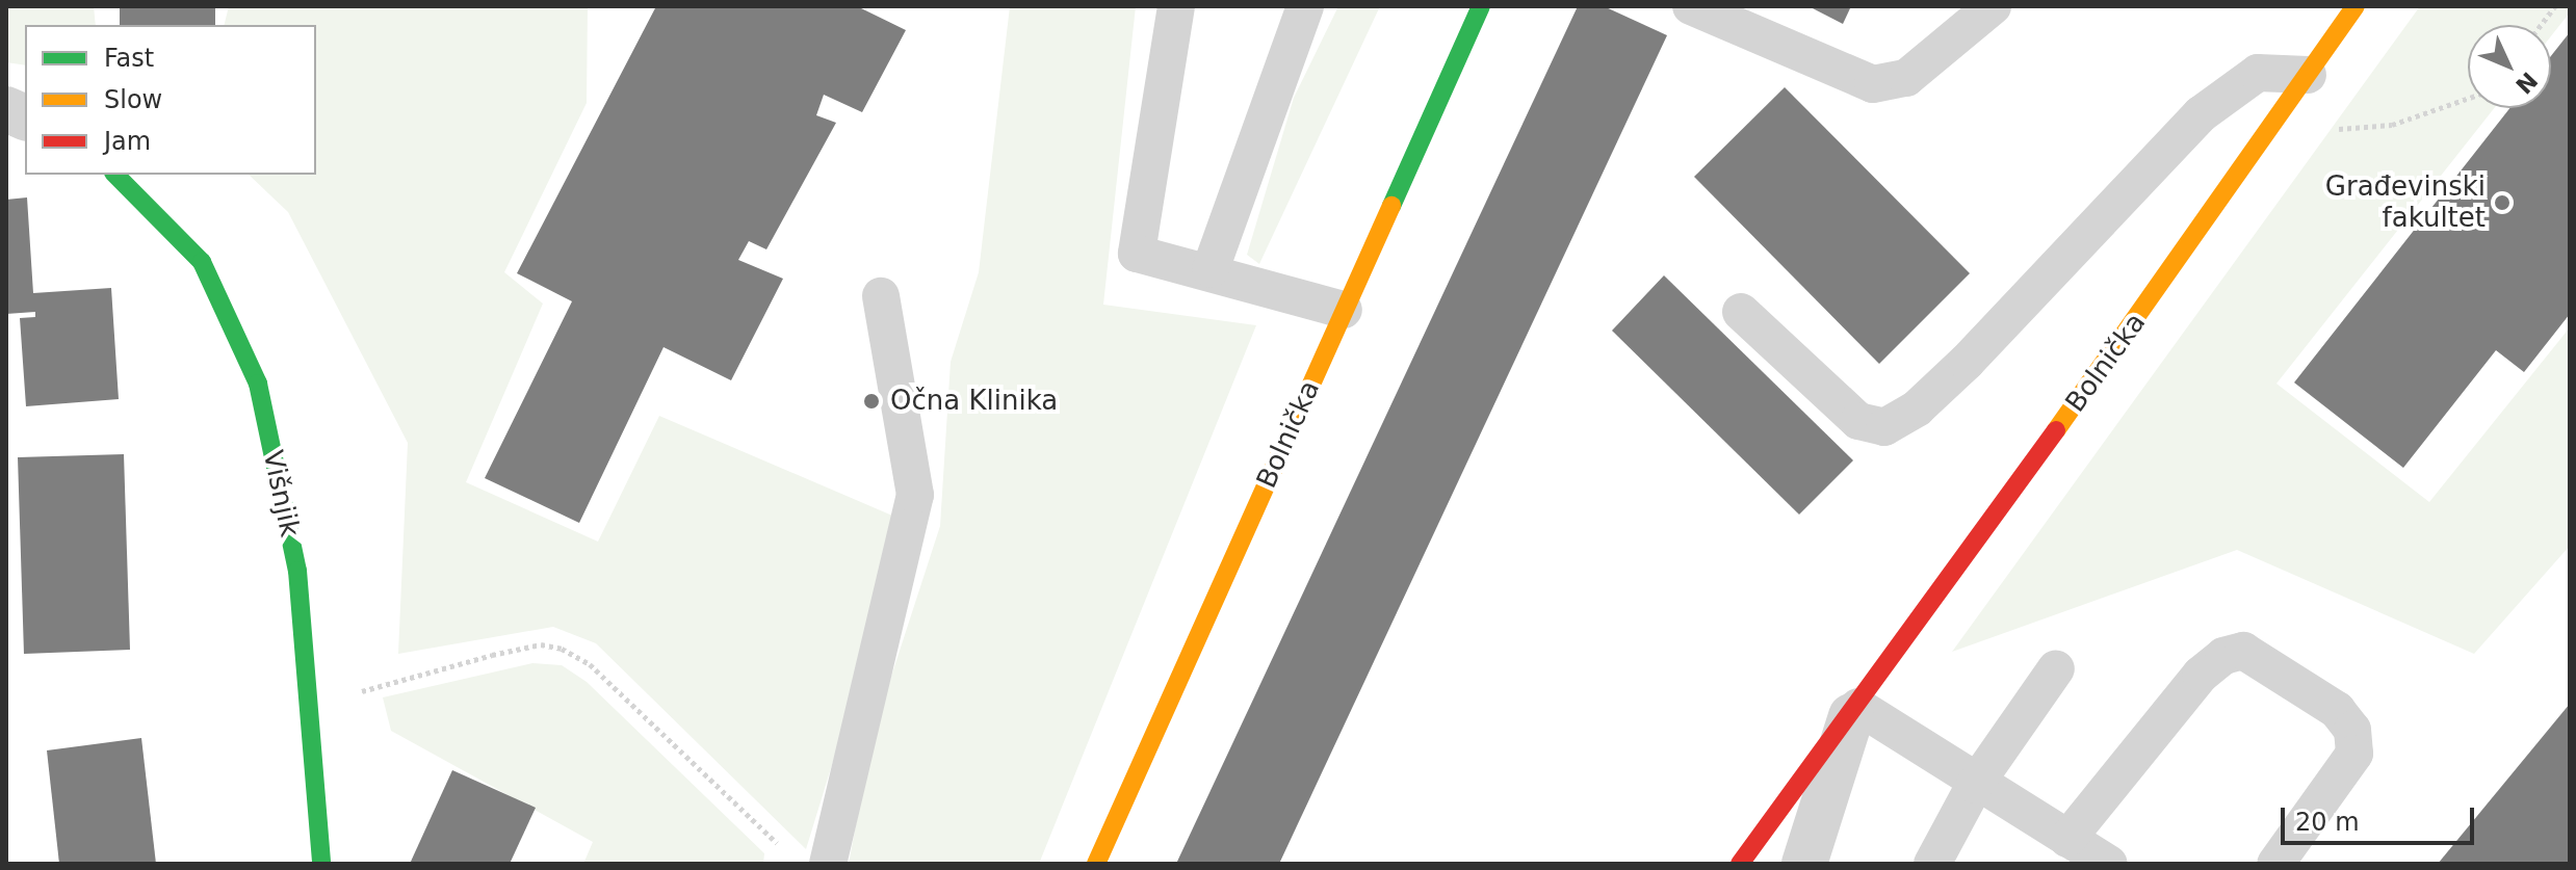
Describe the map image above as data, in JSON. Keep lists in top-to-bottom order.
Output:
{
  "streets": {
    "street": ["Bolnička", "Višnjik"]
  },
  "places": ["Građevinski fakultet", "Očna Klinika"],
  "legend": ["Fast", "Slow", "Jam"],
  "scale_bar": "20 m",
  "north": "bottom right"
}
